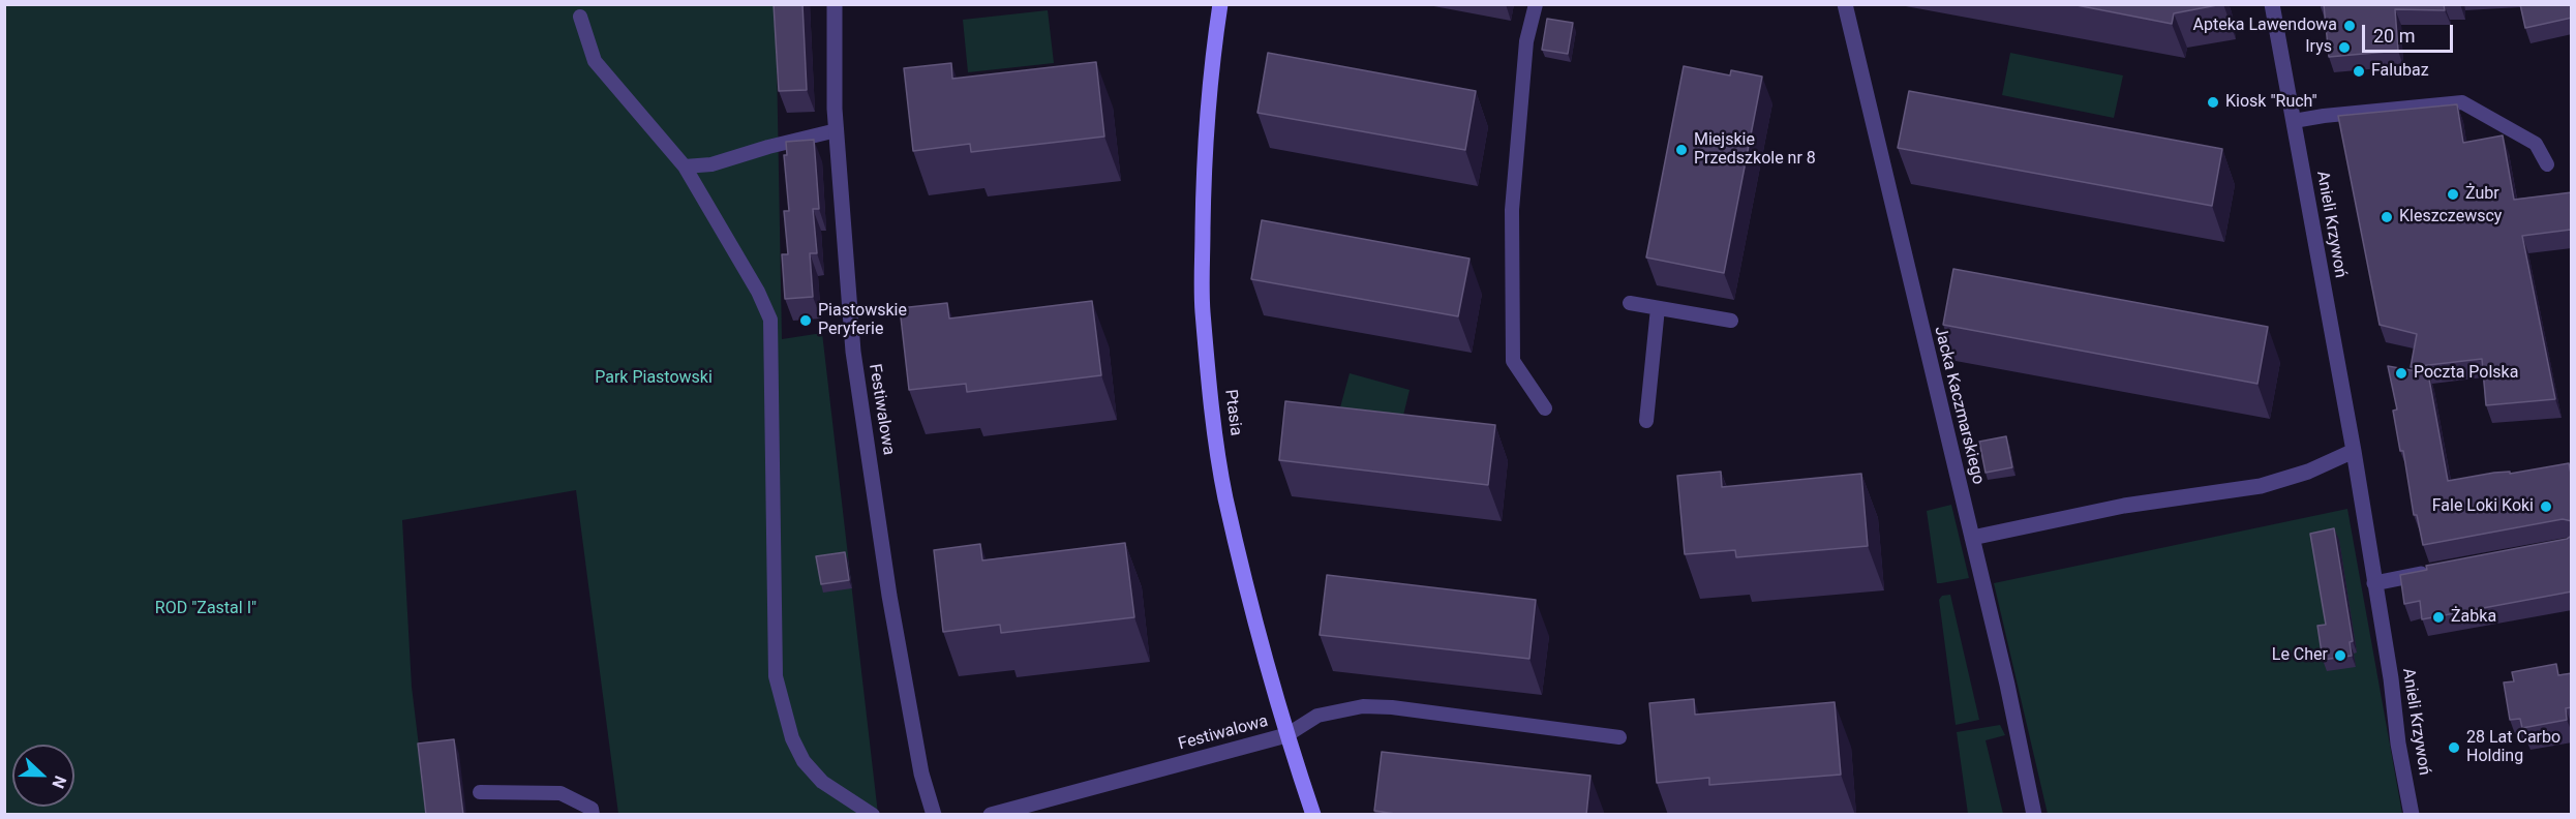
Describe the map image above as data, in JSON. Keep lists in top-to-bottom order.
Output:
{
  "streets": {
    "street": [
      "Anieli Krzywoń",
      "Jacka Kaczmarskiego",
      "Festiwalowa",
      "Ptasia"
    ]
  },
  "crossings": [
    ["Festiwalowa", "Ptasia"]
  ],
  "parks": ["Park Piastowski", "ROD \"Zastal I\""],
  "places": [
    "Apteka Lawendowa",
    "Irys",
    "Falubaz",
    "Kiosk \"Ruch\"",
    "Miejskie Przedszkole nr 8",
    "Żubr",
    "Kleszczewscy",
    "Piastowskie Peryferie",
    "Poczta Polska",
    "Fale Loki Koki",
    "Żabka",
    "Le Cher",
    "28 Lat Carbo Holding"
  ],
  "scale_bar": "20 m",
  "north": "right"
}
